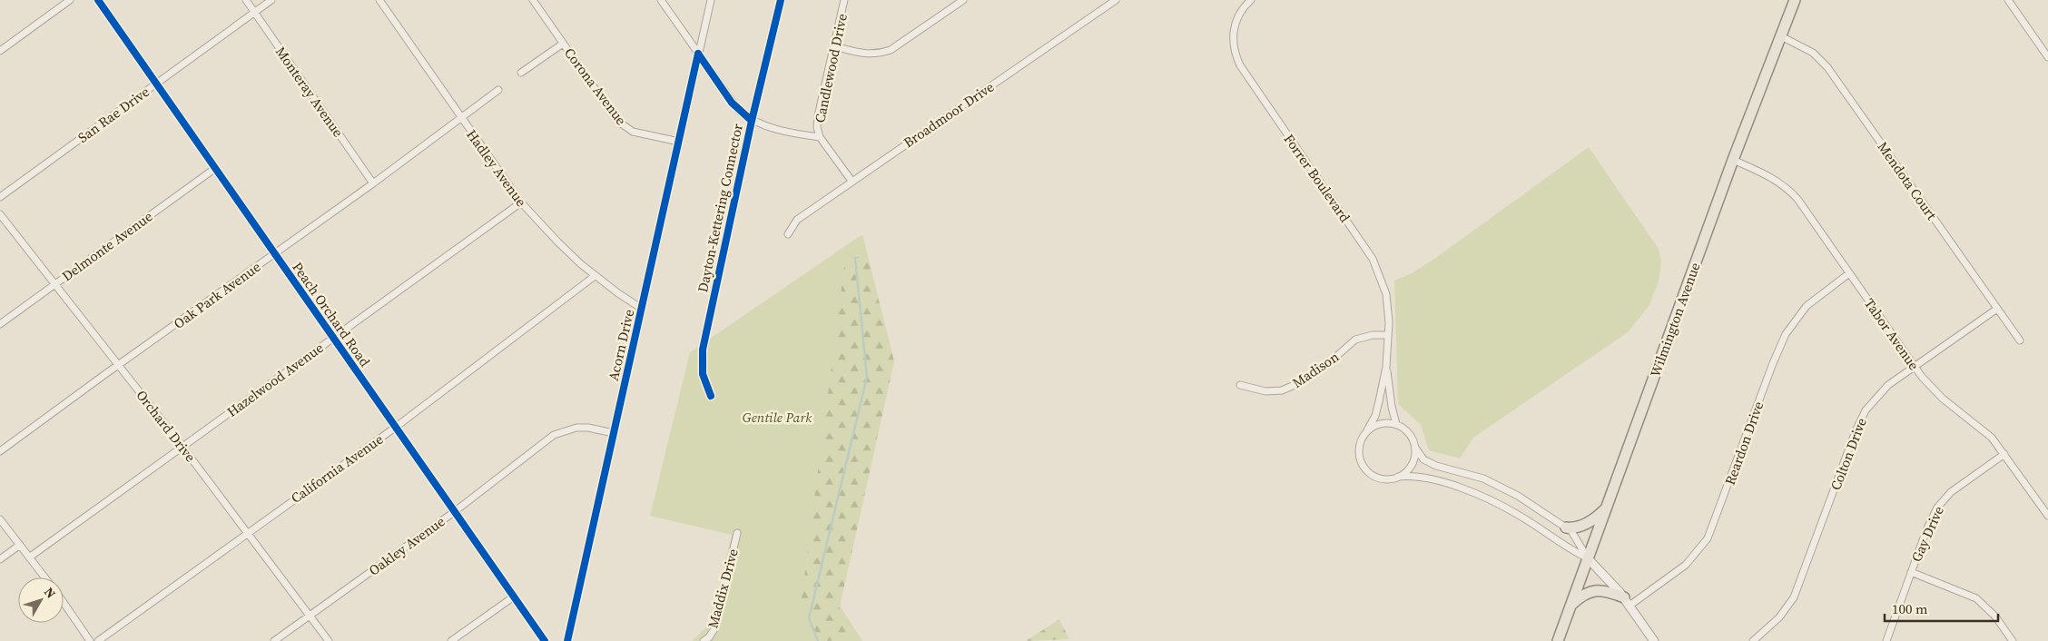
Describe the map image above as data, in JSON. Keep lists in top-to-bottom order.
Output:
{
  "streets": {
    "main road": ["Wilmington Avenue"],
    "street": [
      "Candlewood Drive",
      "Corona Avenue",
      "Monteray Avenue",
      "San Rae Drive",
      "Broadmoor Drive",
      "Hadley Avenue",
      "Forrer Boulevard",
      "Mendota Court",
      "Delmonte Avenue",
      "Oak Park Avenue",
      "Peach Orchard Road",
      "Tabor Avenue",
      "Acorn Drive",
      "Madison",
      "Hazelwood Avenue",
      "Orchard Drive",
      "Reardon Drive",
      "Colton Drive",
      "California Avenue",
      "Gay Drive",
      "Oakley Avenue",
      "Maddix Drive"
    ],
    "cycle path": ["Dayton-Kettering Connector"]
  },
  "crossings": [
    ["Corona Avenue", "Acorn Drive"],
    ["Monteray Avenue", "San Rae Drive"],
    ["Monteray Avenue", "Oak Park Avenue"],
    ["San Rae Drive", "Peach Orchard Road"],
    ["Hadley Avenue", "Oak Park Avenue"],
    ["Hadley Avenue", "Acorn Drive"],
    ["Hadley Avenue", "Hazelwood Avenue"],
    ["Hadley Avenue", "California Avenue"],
    ["Forrer Boulevard", "Wilmington Avenue"],
    ["Forrer Boulevard", "Madison"],
    ["Forrer Boulevard", "Reardon Drive"],
    ["Mendota Court", "Wilmington Avenue"],
    ["Mendota Court", "Colton Drive"],
    ["Delmonte Avenue", "Peach Orchard Road"],
    ["Delmonte Avenue", "Orchard Drive"],
    ["Oak Park Avenue", "Peach Orchard Road"],
    ["Oak Park Avenue", "Orchard Drive"],
    ["Peach Orchard Road", "Hazelwood Avenue"],
    ["Peach Orchard Road", "California Avenue"],
    ["Peach Orchard Road", "Oakley Avenue"],
    ["Wilmington Avenue", "Tabor Avenue"],
    ["Tabor Avenue", "Reardon Drive"],
    ["Tabor Avenue", "Colton Drive"],
    ["Tabor Avenue", "Gay Drive"],
    ["Acorn Drive", "Oakley Avenue"],
    ["Hazelwood Avenue", "Orchard Drive"],
    ["Orchard Drive", "California Avenue"],
    ["Orchard Drive", "Oakley Avenue"]
  ],
  "parks": ["Gentile Park"],
  "scale_bar": "100 m",
  "north": "top right"
}
